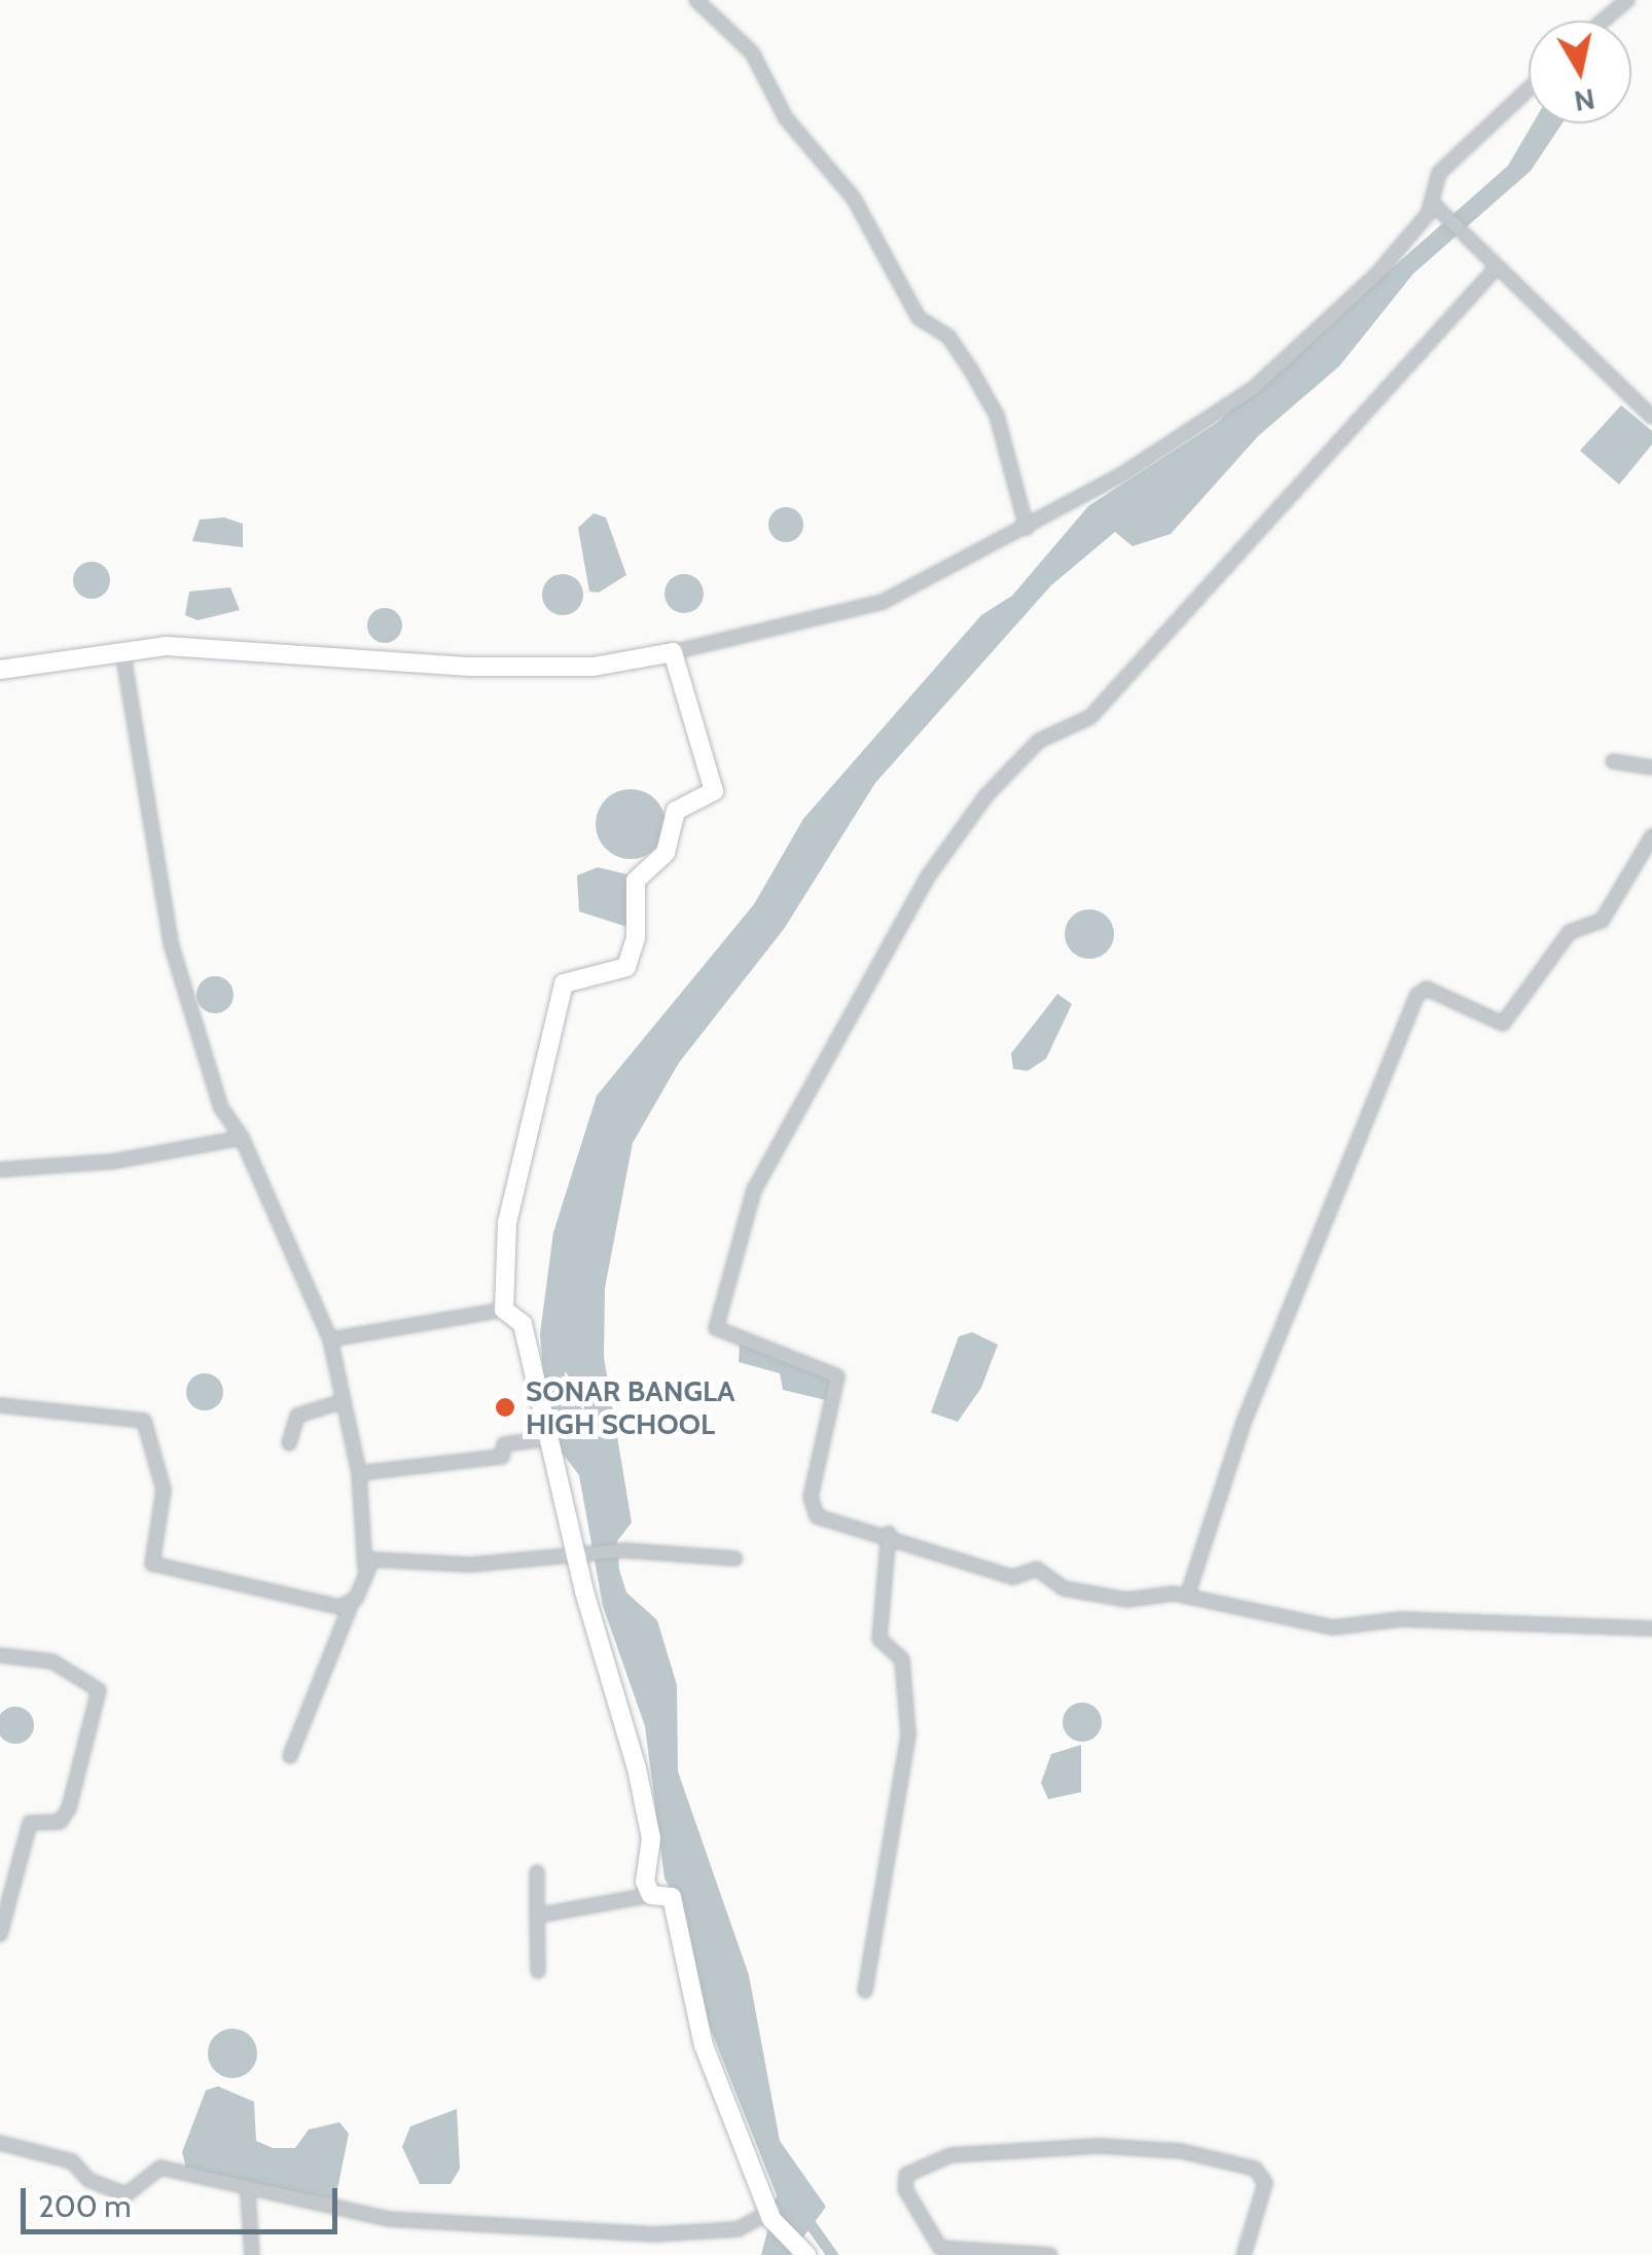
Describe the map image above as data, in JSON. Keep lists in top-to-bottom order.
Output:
{
  "places": ["SONAR BANGLA HIGH SCHOOL"],
  "scale_bar": "200 m",
  "north": "bottom"
}
